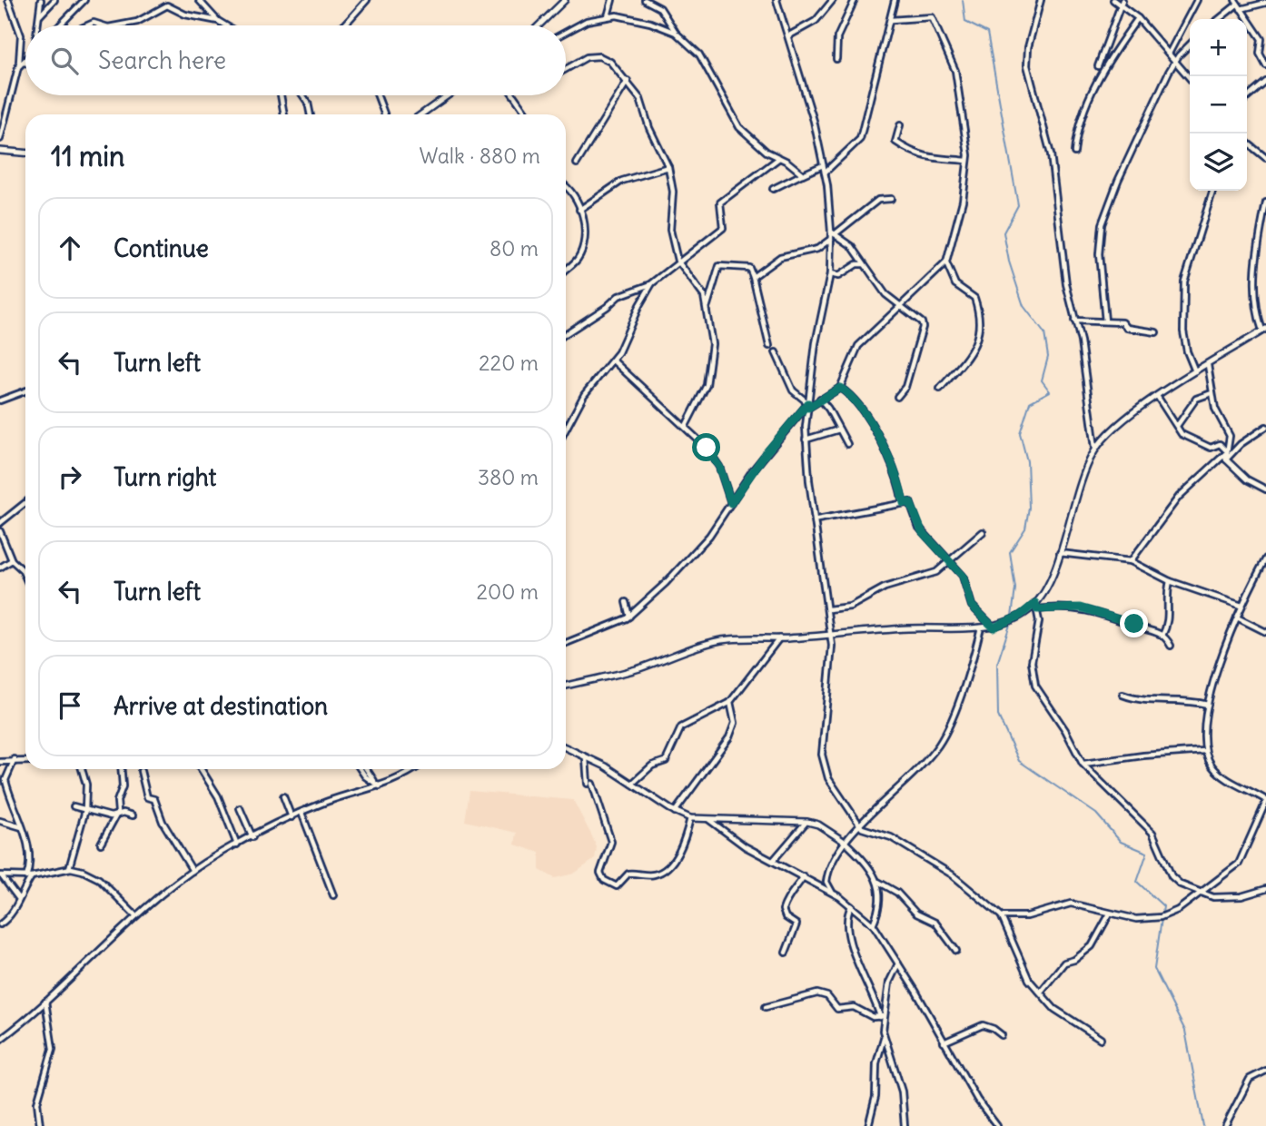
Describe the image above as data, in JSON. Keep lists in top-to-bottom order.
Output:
{
  "page": {
    "map_buttons": ["+", "−"],
    "search": "Search here",
    "heading": ["11 min", "Walk · 880 m"],
    "list": [
      ["Continue", "80 m"],
      ["Turn left", "220 m"],
      ["Turn right", "380 m"],
      ["Turn left", "200 m"],
      "Arrive at destination"
    ]
  }
}
